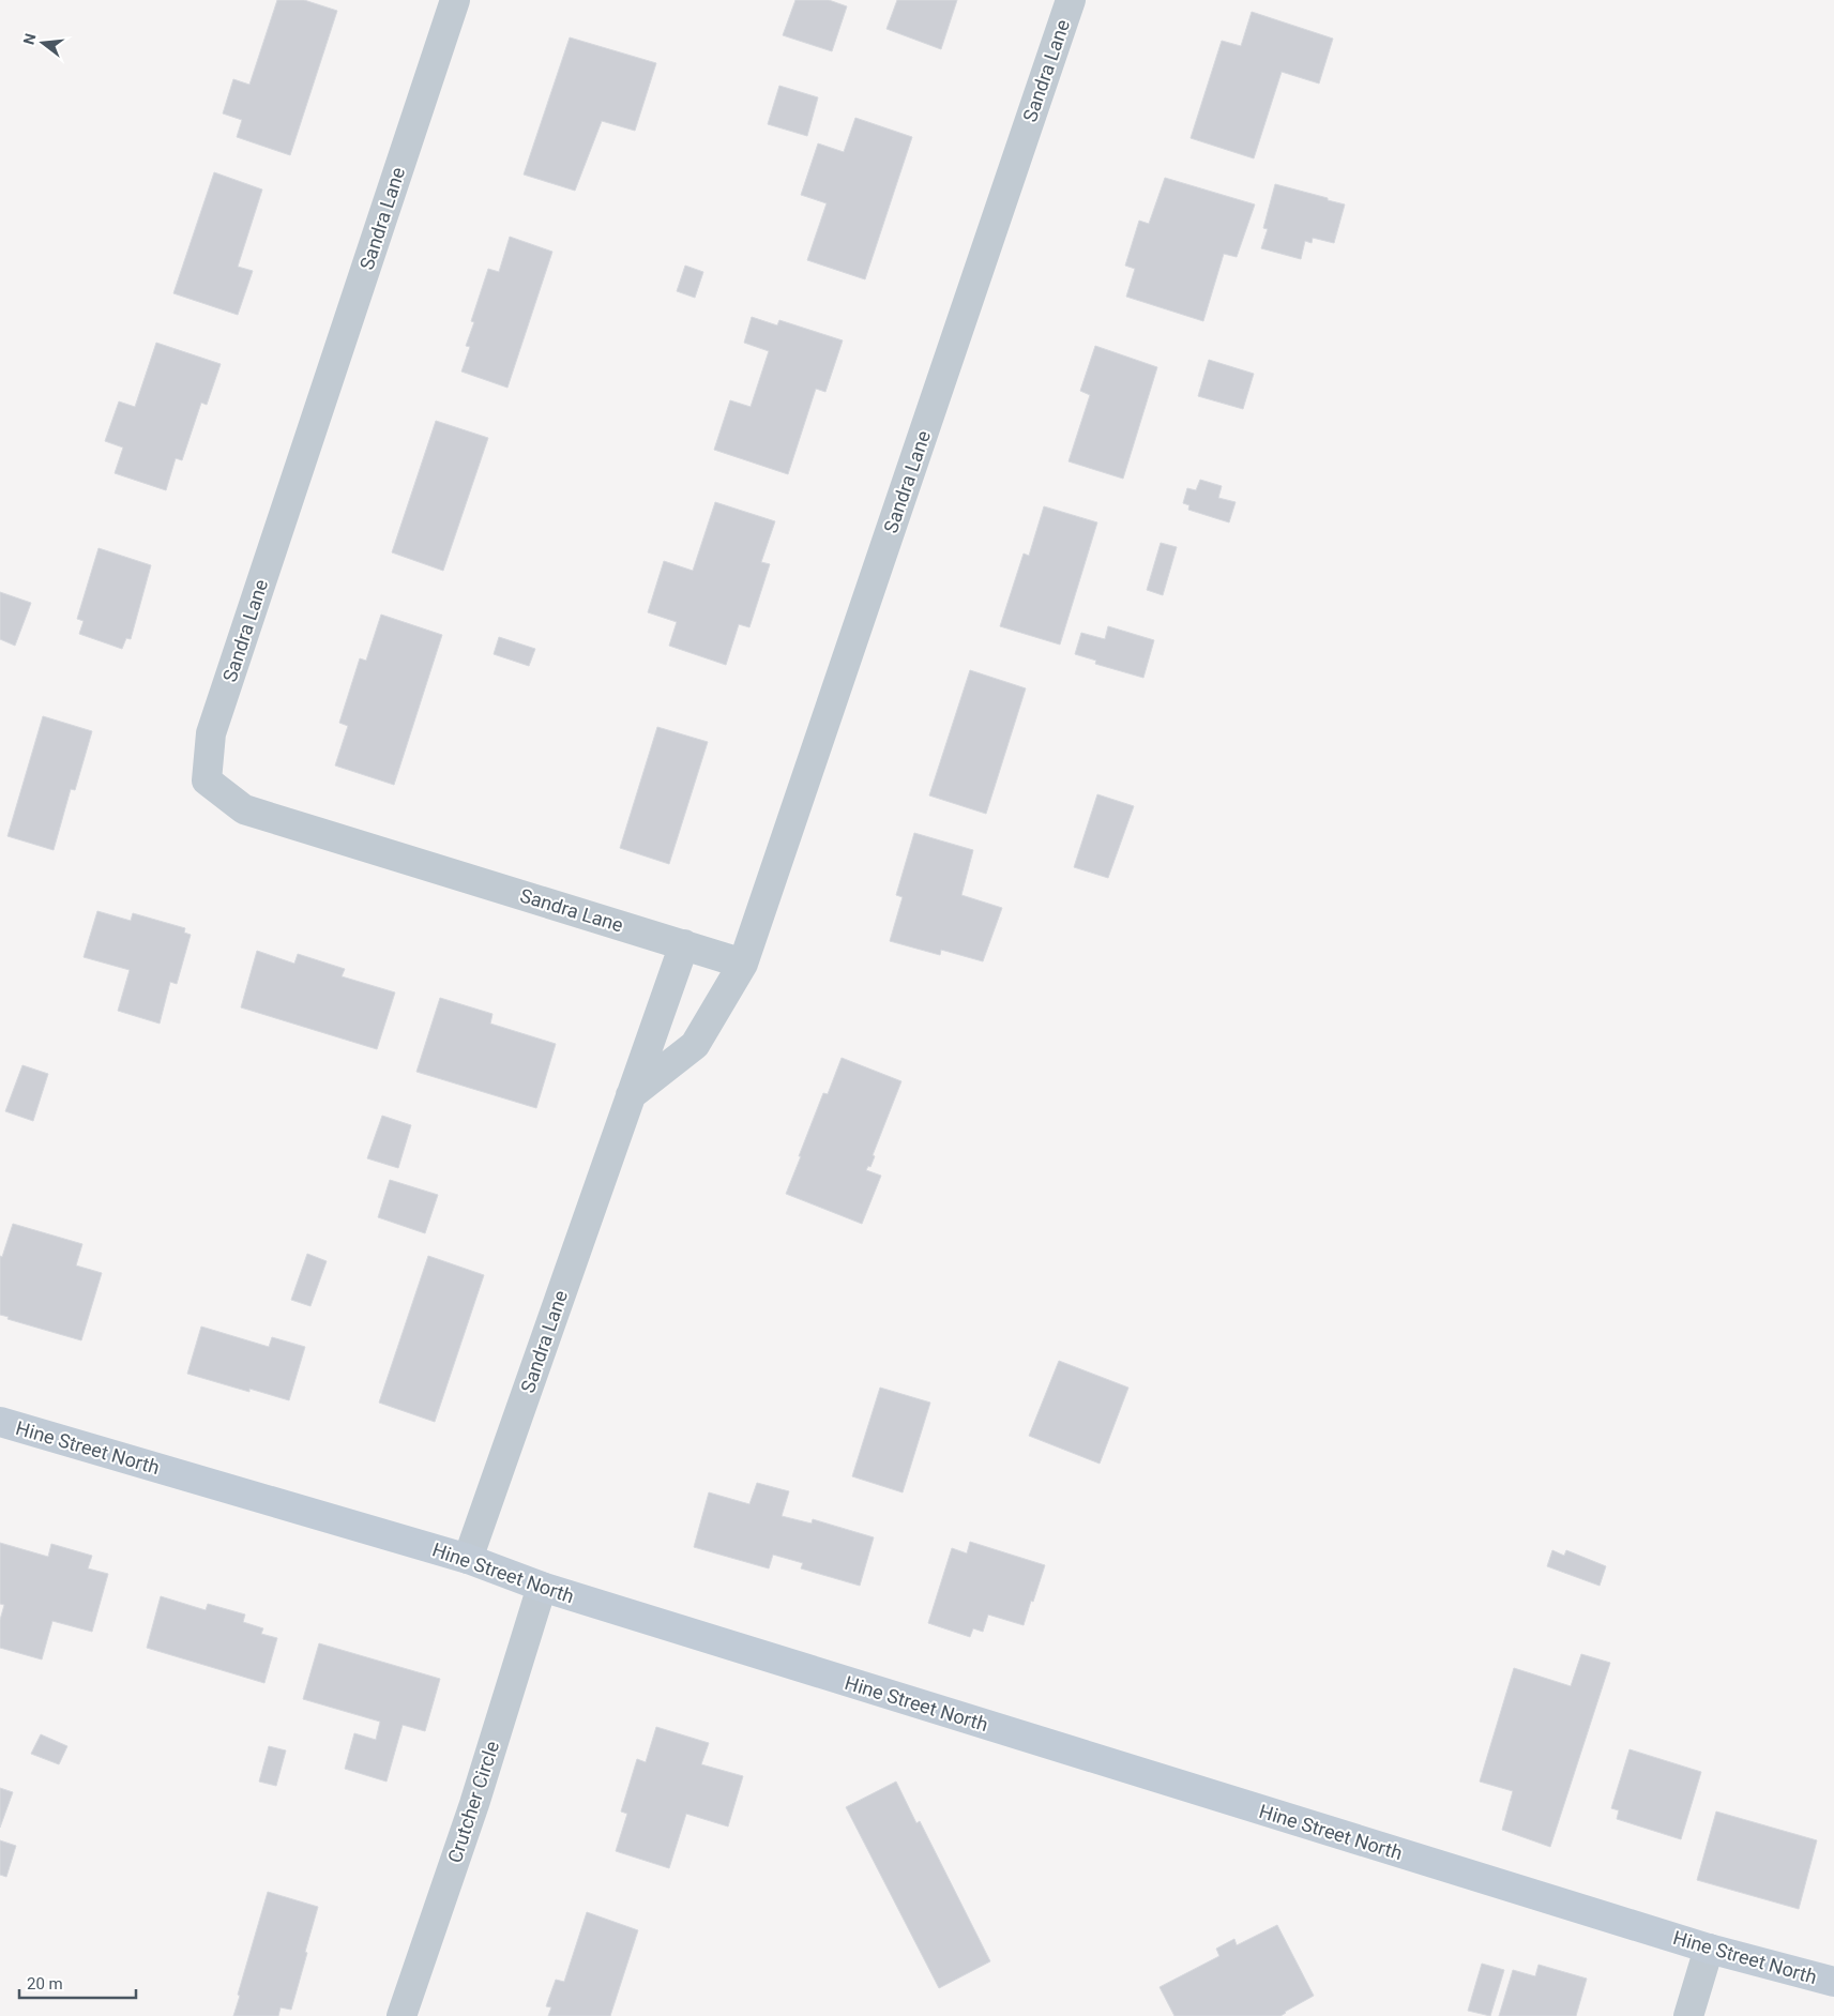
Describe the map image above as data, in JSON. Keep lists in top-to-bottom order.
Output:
{
  "streets": {
    "street": ["Sandra Lane", "Hine Street North", "Crutcher Circle"]
  },
  "crossings": [
    ["Sandra Lane", "Hine Street North"],
    ["Hine Street North", "Crutcher Circle"]
  ],
  "scale_bar": "20 m",
  "north": "left"
}
